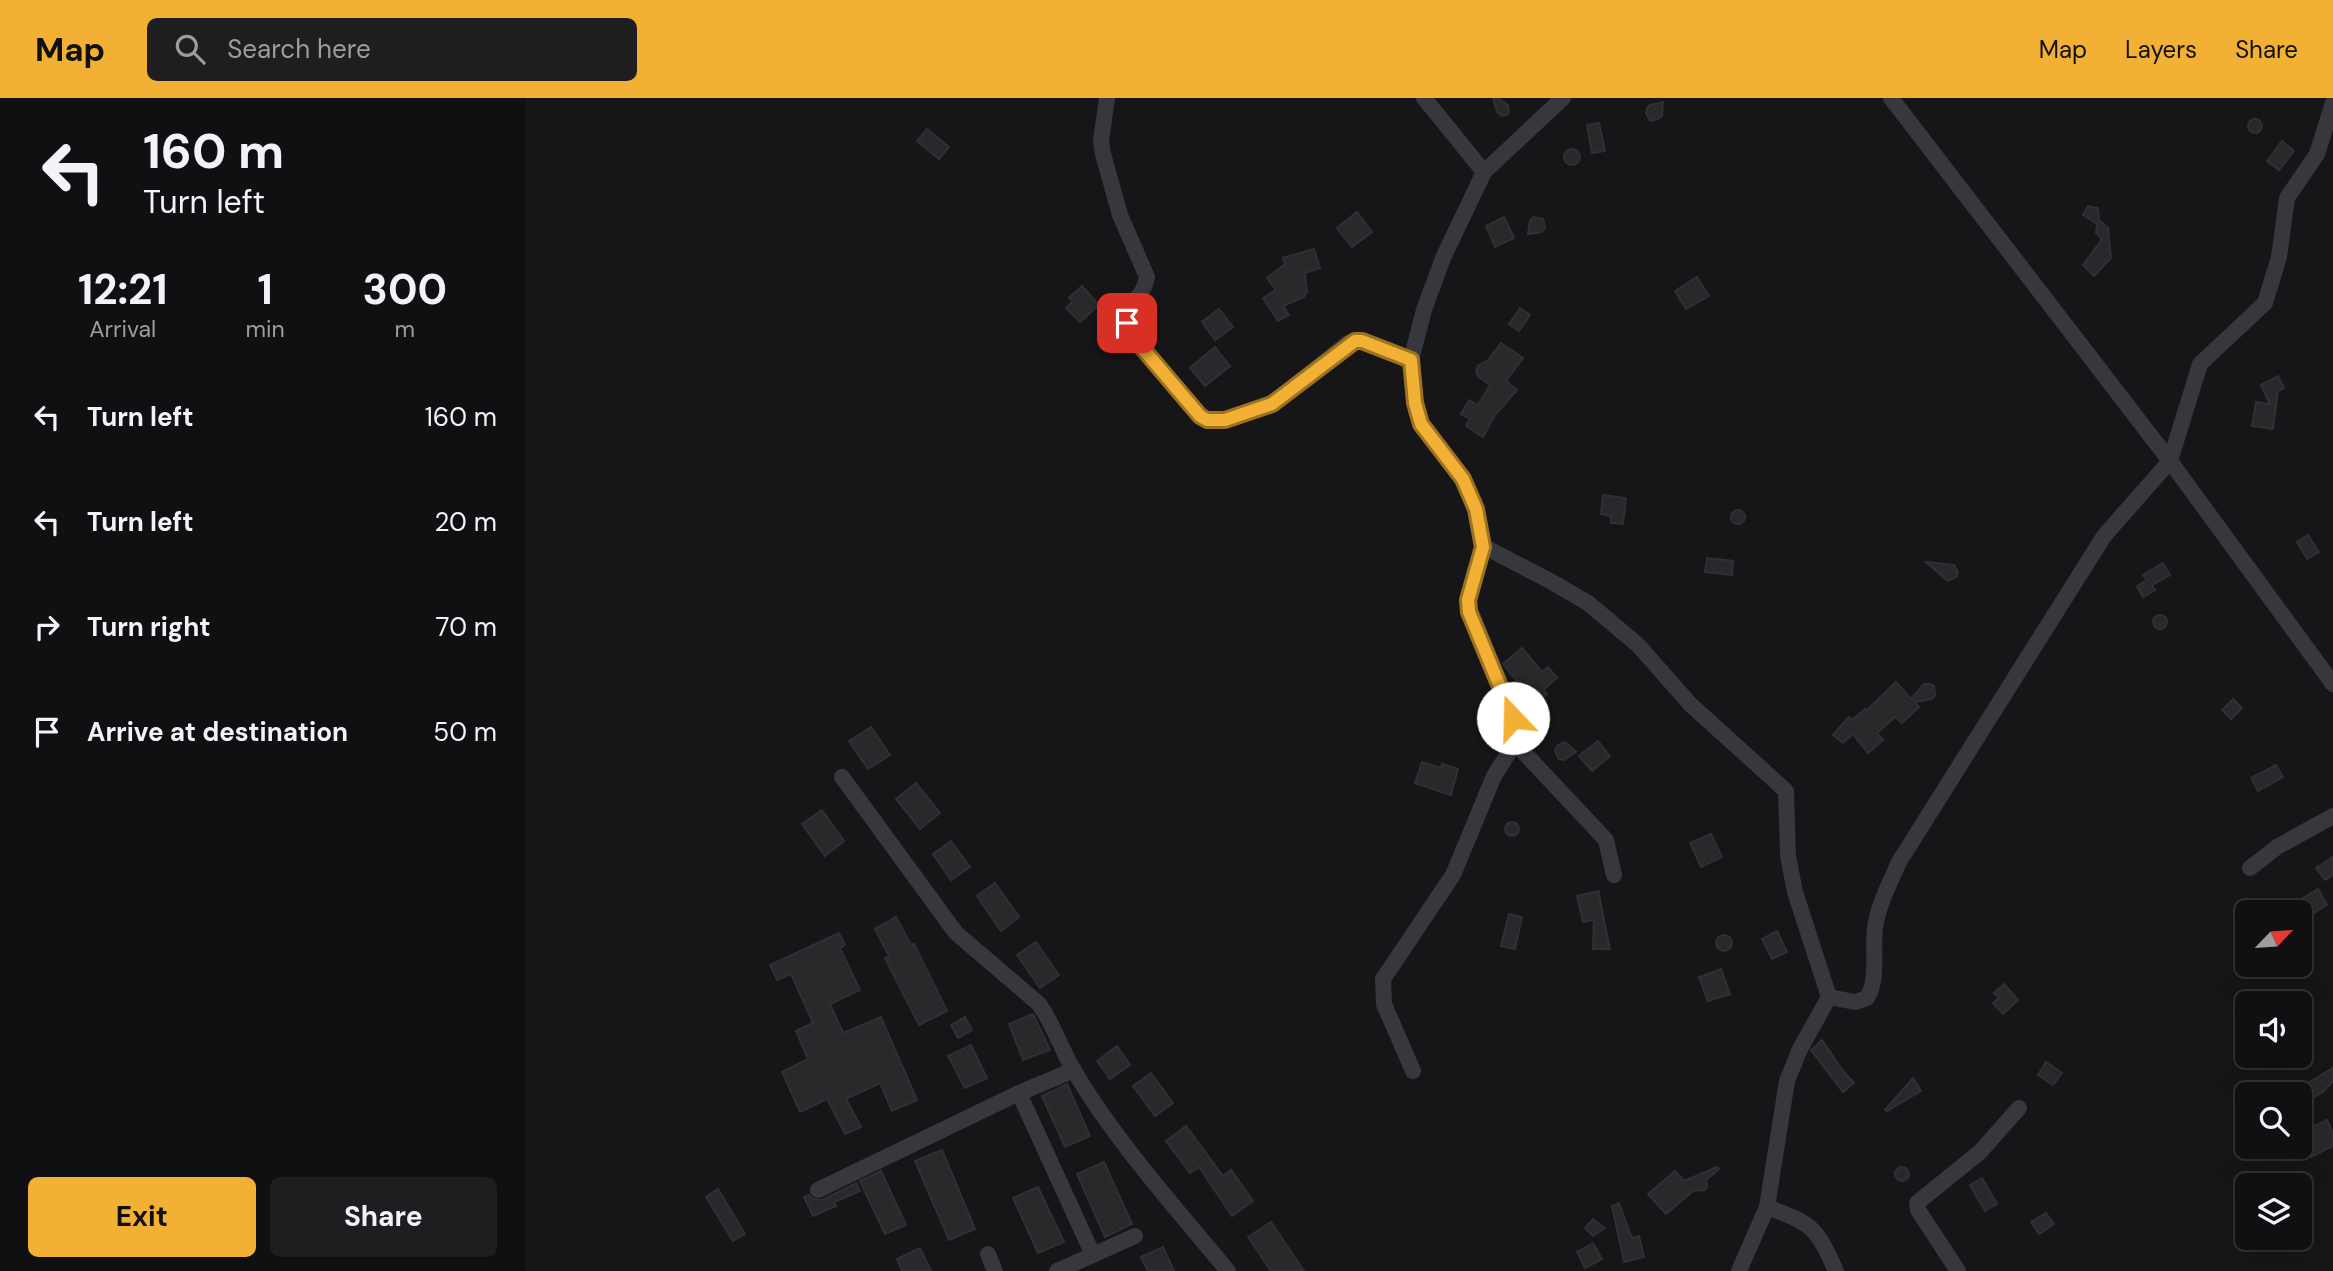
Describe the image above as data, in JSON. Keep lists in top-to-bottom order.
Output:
{
  "north": "top right",
  "page": {
    "header": "Map",
    "search": "Search here",
    "nav": ["Map", "Layers", "Share"],
    "turn": ["160 m", "Turn left"],
    "eta": [
      "12:21",
      "Arrival",
      "1",
      "min",
      "300",
      "m"
    ],
    "list": [
      {
        "name": "Turn left",
        "value": "160 m"
      },
      {
        "name": "Turn left",
        "value": "20 m"
      },
      {
        "name": "Turn right",
        "value": "70 m"
      },
      {
        "name": "Arrive at destination",
        "value": "50 m"
      }
    ],
    "buttons": ["Exit", "Share"]
  }
}
